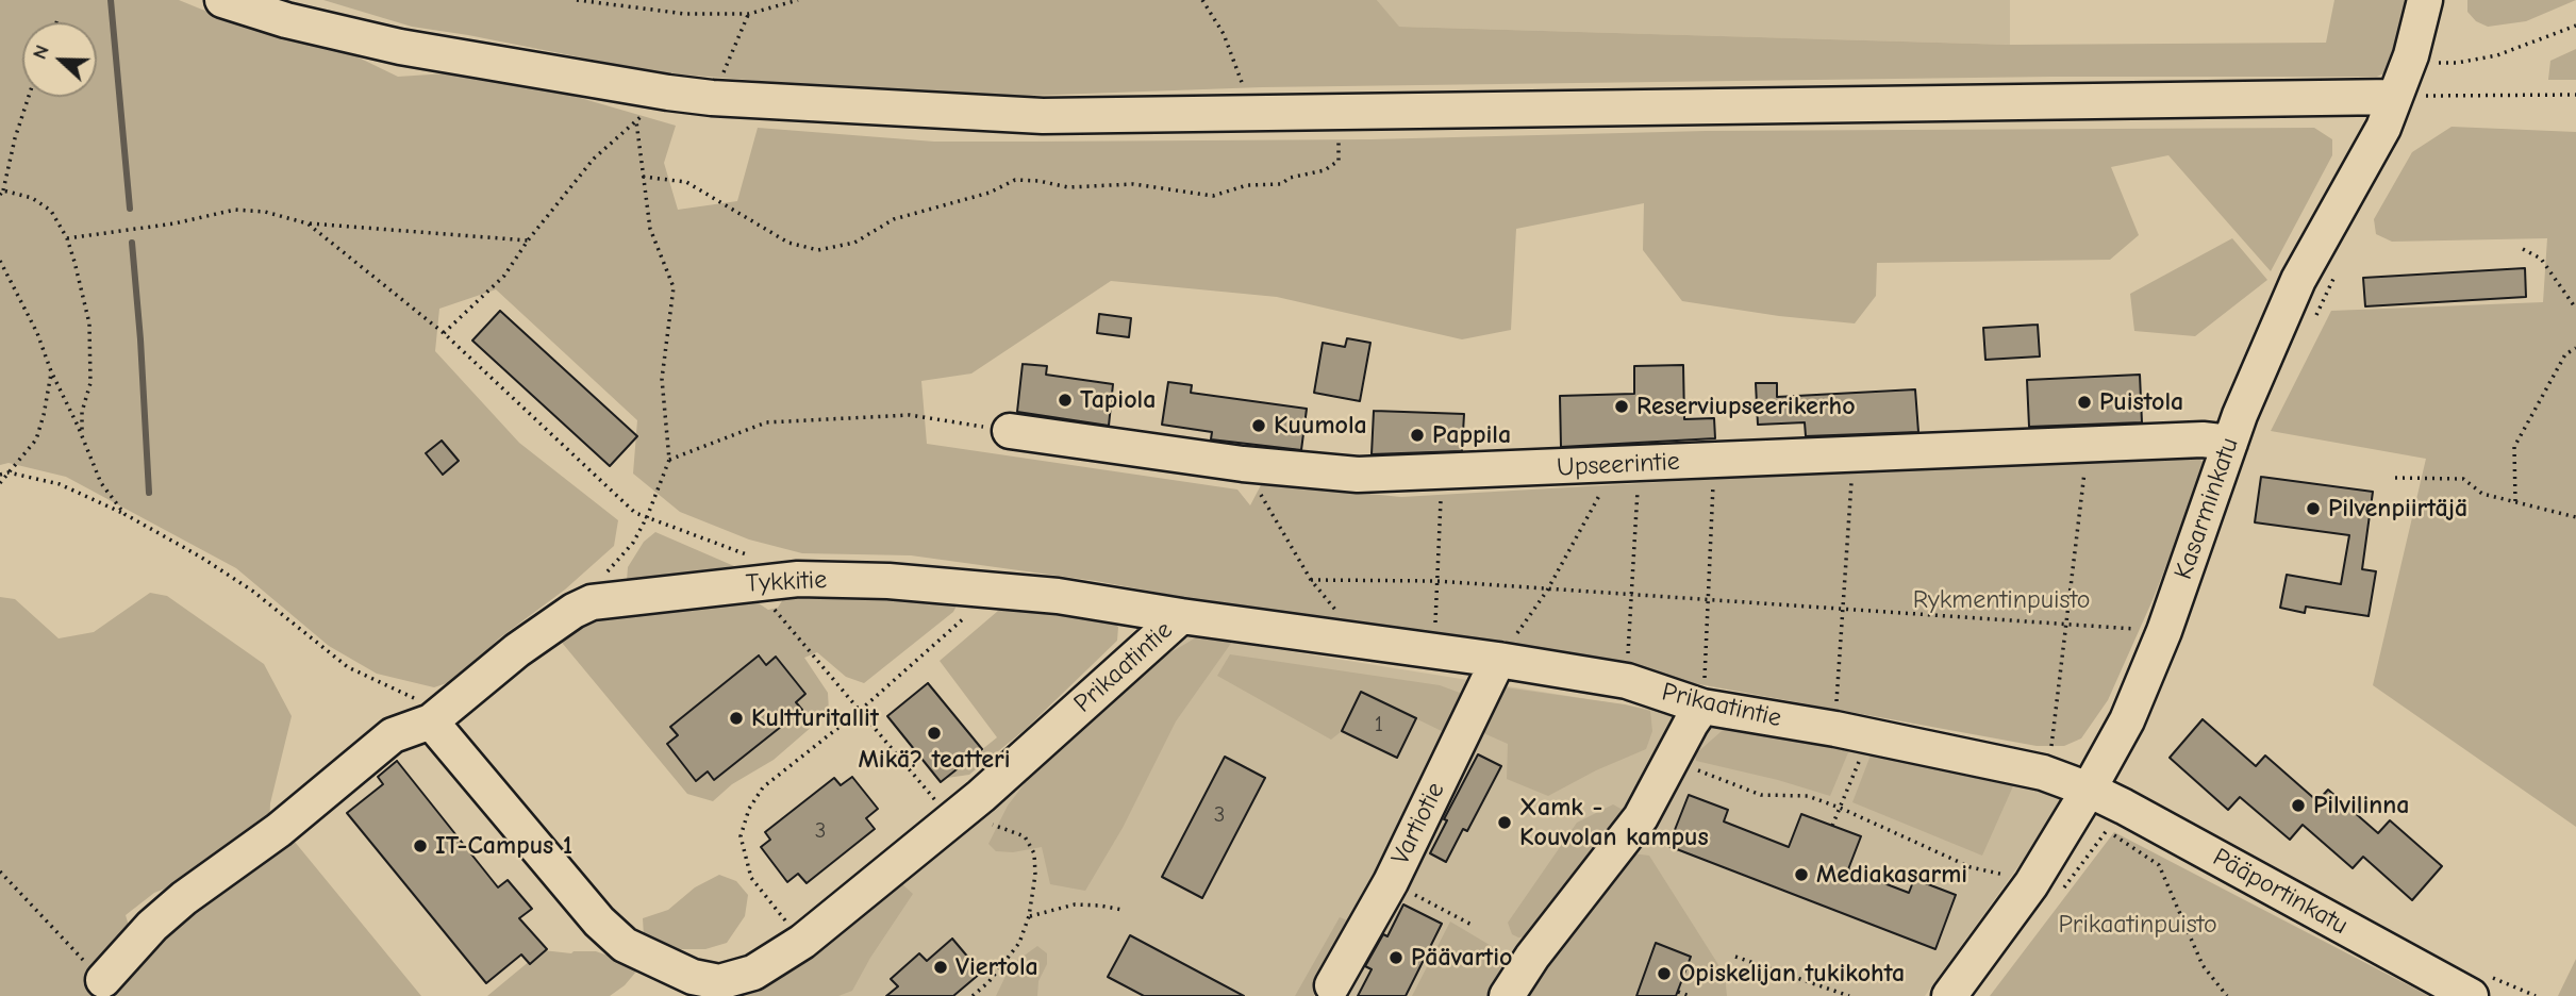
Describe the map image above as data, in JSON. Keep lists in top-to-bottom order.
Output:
{
  "streets": {
    "street": [
      "Upseerintie",
      "Kasarminkatu",
      "Tykkitie",
      "Prikaatintie",
      "Vartiotie",
      "Pääportinkatu"
    ]
  },
  "crossings": [
    ["Upseerintie", "Kasarminkatu"],
    ["Kasarminkatu", "Prikaatintie"],
    ["Kasarminkatu", "Pääportinkatu"],
    ["Tykkitie", "Prikaatintie"],
    ["Prikaatintie", "Vartiotie"],
    ["Prikaatintie", "Pääportinkatu"]
  ],
  "parks": ["Rykmentinpuisto", "Prikaatinpuisto"],
  "places": [
    "Tapiola",
    "Puistola",
    "Reserviupseerikerho",
    "Kuumola",
    "Pappila",
    "Pilvenpiirtäjä",
    "Kultturitallit",
    "Mikä? teatteri",
    "Pilvilinna",
    "Xamk - Kouvolan kampus",
    "IT-Campus 1",
    "Mediakasarmi",
    "Päävartio",
    "Viertola",
    "Opiskelijan tukikohta"
  ],
  "house_numbers": ["1", "3", "3"],
  "north": "left"
}
